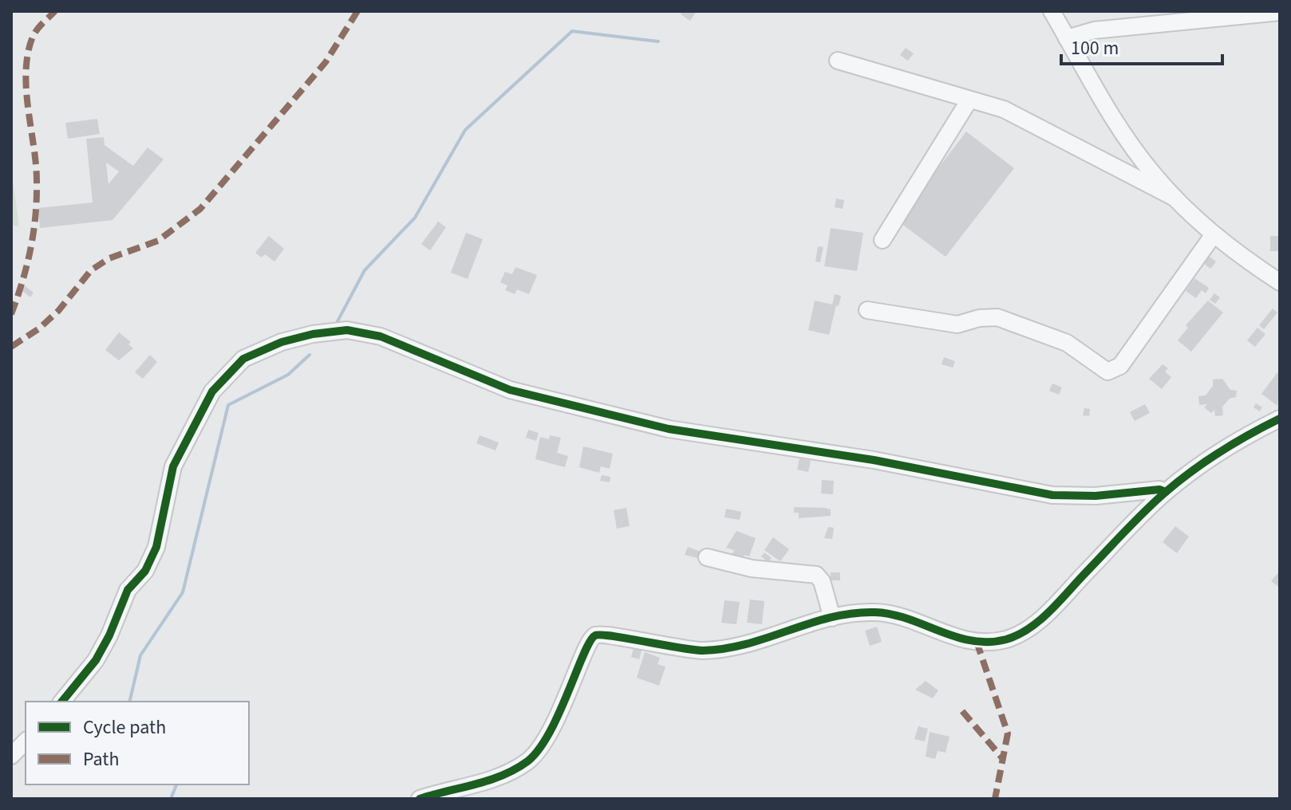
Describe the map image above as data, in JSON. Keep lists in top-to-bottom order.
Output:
{
  "legend": ["Cycle path", "Path"],
  "scale_bar": "100 m"
}
